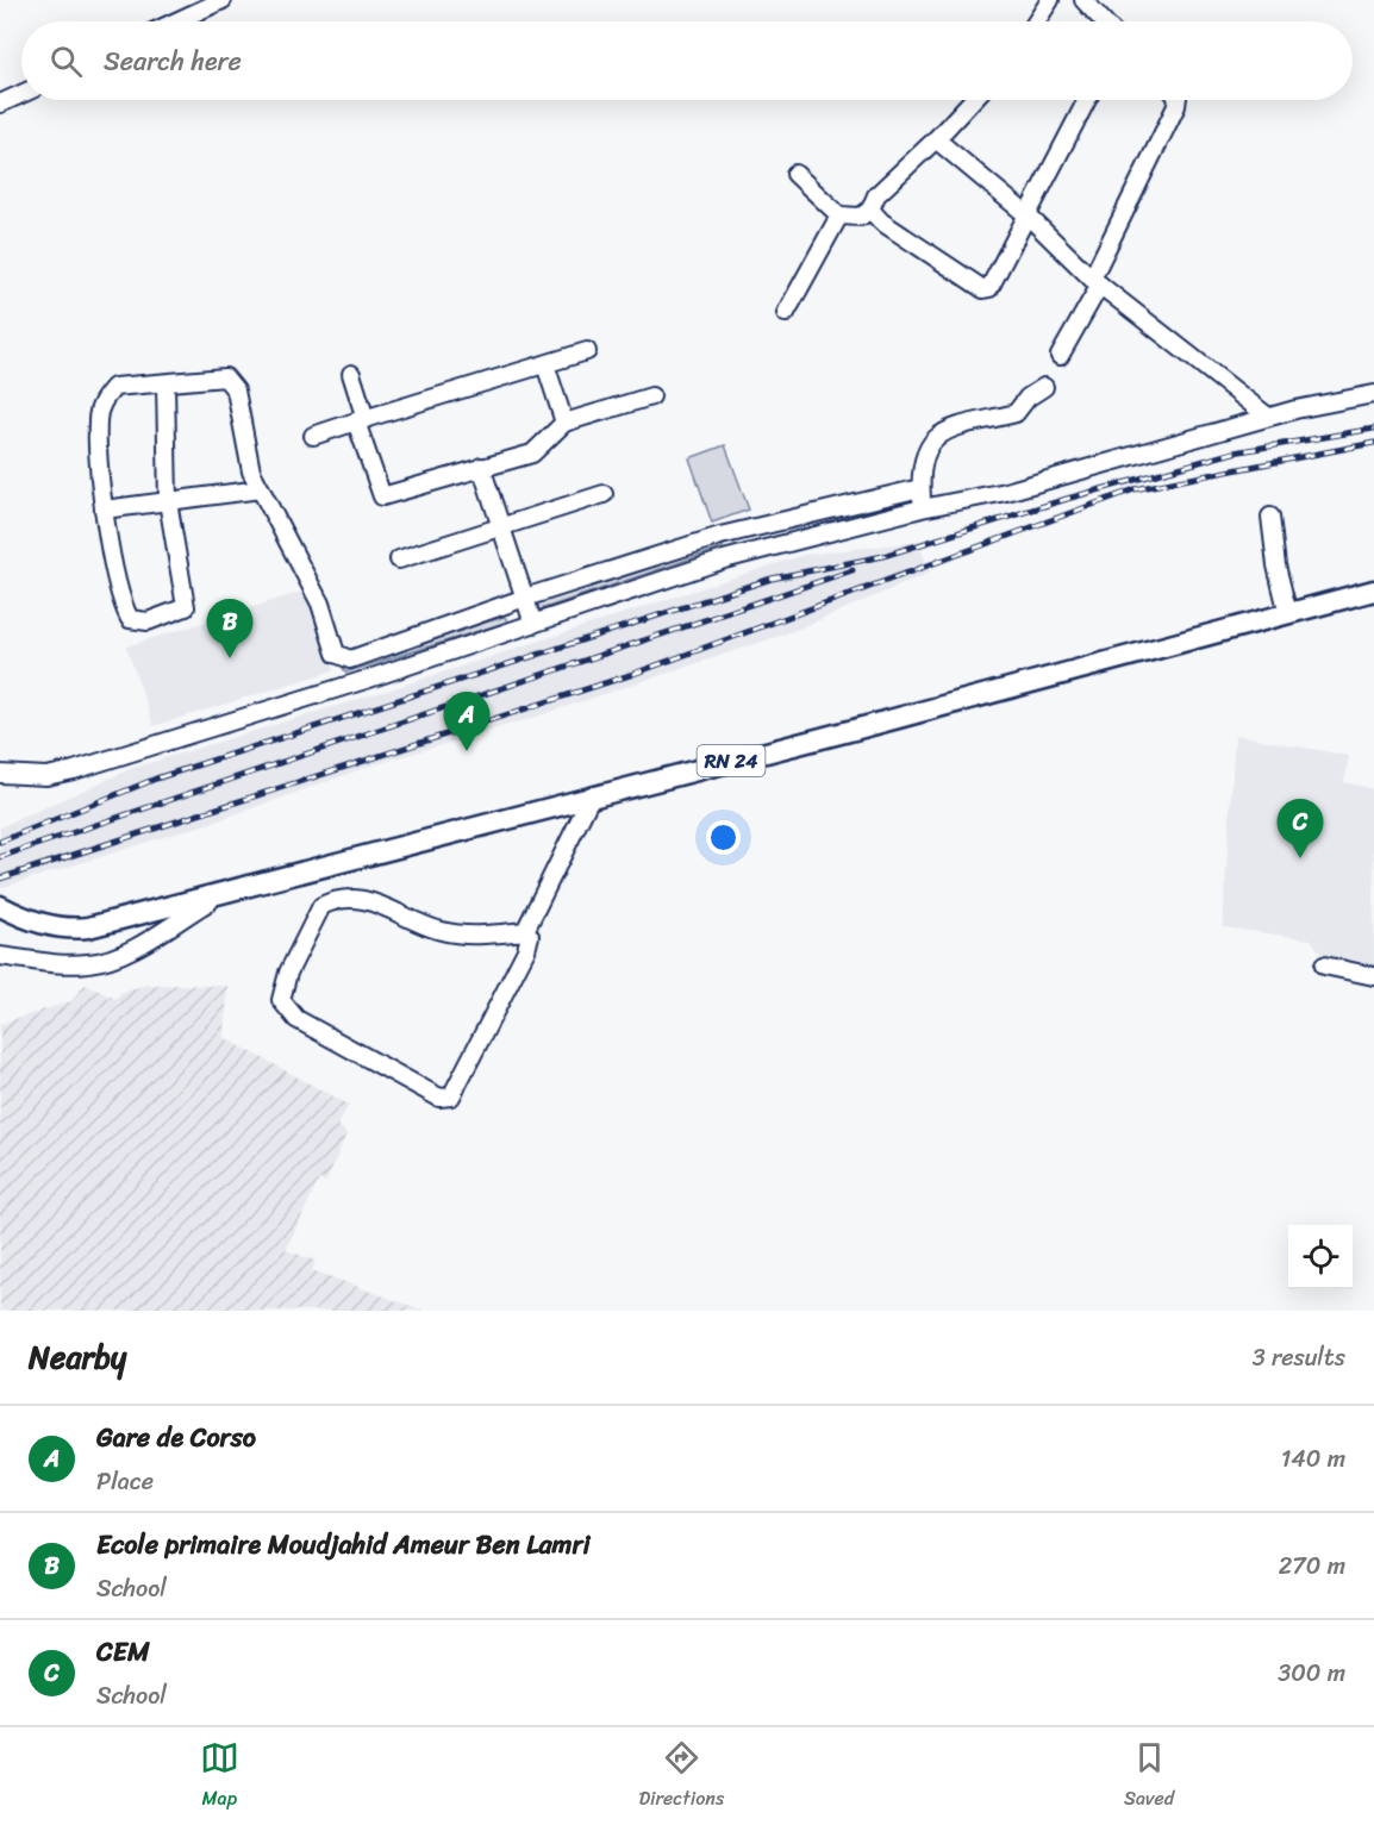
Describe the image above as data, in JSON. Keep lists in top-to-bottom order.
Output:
{
  "streets": {
    "main road": ["RN 24"]
  },
  "page": {
    "search": "Search here",
    "pins": ["B", "A", "C"],
    "heading": ["Nearby", "3 results"],
    "list": [
      {
        "mark": "A",
        "name": "Gare de Corso",
        "note": "Place",
        "value": "140 m"
      },
      {
        "mark": "B",
        "name": "Ecole primaire Moudjahid Ameur Ben Lamri",
        "note": "School",
        "value": "270 m"
      },
      {
        "mark": "C",
        "name": "CEM",
        "note": "School",
        "value": "300 m"
      }
    ],
    "nav": ["Map", "Directions", "Saved"]
  }
}
